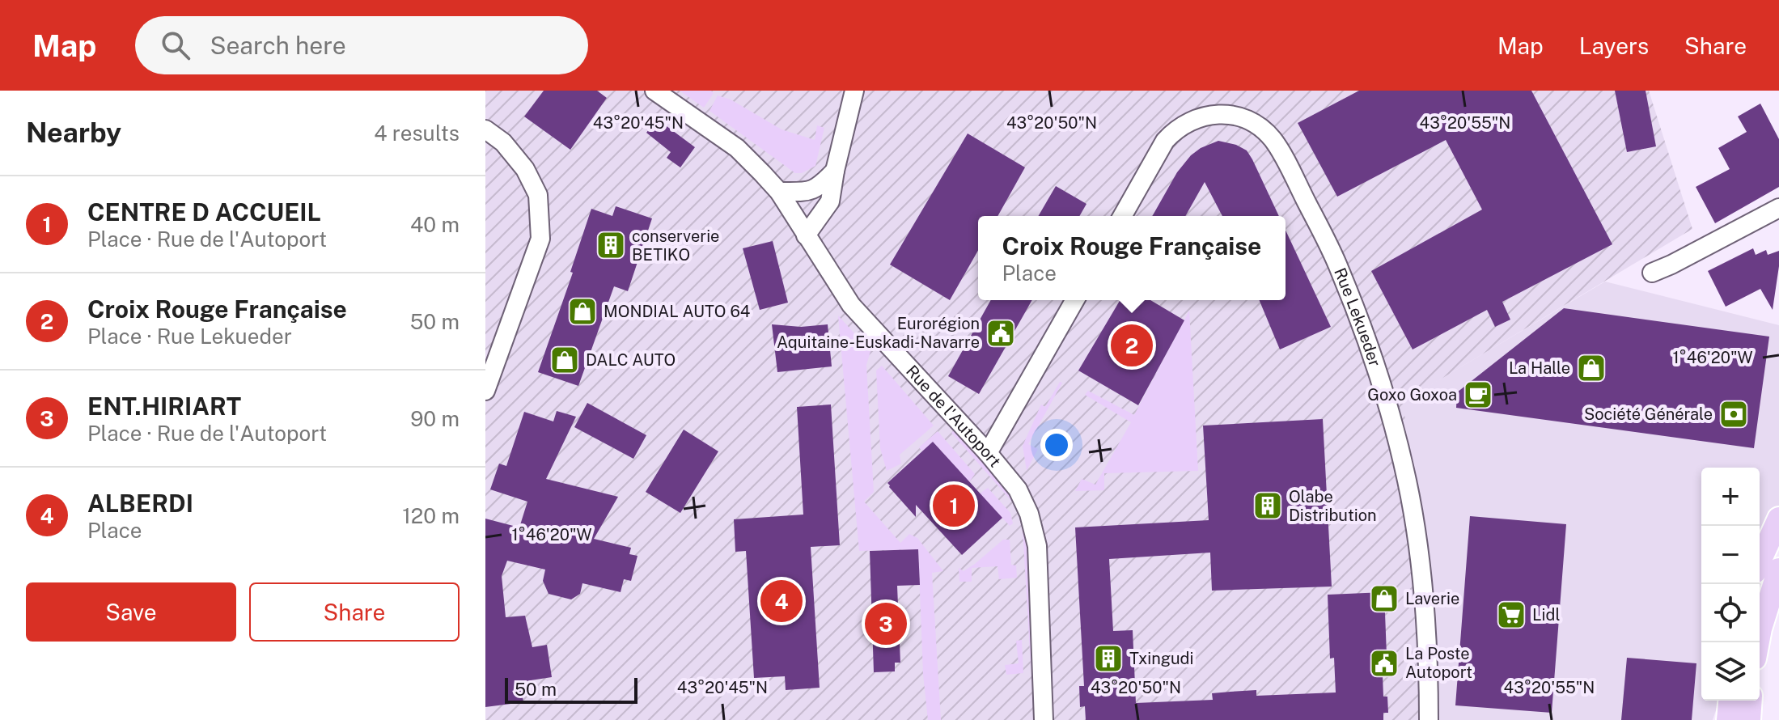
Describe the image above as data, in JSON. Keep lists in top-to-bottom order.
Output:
{
  "streets": {
    "street": ["Rue Lekueder", "Rue de l'Autoport"]
  },
  "places": {
    "building": ["conserverie BETIKO", "Olabe Distribution", "Txingudi"],
    "shop": [
      "MONDIAL AUTO 64",
      "DALC AUTO",
      "La Halle",
      "Laverie"
    ],
    "public building": ["Eurorégion Aquitaine-Euskadi-Navarre", "La Poste Autoport"],
    "cafe": ["Goxo Goxoa"],
    "bank": ["Société Générale"],
    "supermarket": ["Lidl"]
  },
  "scale_bar": "50 m",
  "page": {
    "header": "Map",
    "search": "Search here",
    "nav": ["Map", "Layers", "Share"],
    "heading": ["Nearby", "4 results"],
    "list": [
      {
        "mark": "1",
        "name": "CENTRE D ACCUEIL",
        "note": "Place · Rue de l'Autoport",
        "value": "40 m"
      },
      {
        "mark": "2",
        "name": "Croix Rouge Française",
        "note": "Place · Rue Lekueder",
        "value": "50 m"
      },
      {
        "mark": "3",
        "name": "ENT.HIRIART",
        "note": "Place · Rue de l'Autoport",
        "value": "90 m"
      },
      {
        "mark": "4",
        "name": "ALBERDI",
        "note": "Place",
        "value": "120 m"
      }
    ],
    "popup": ["Croix Rouge Française", "Place"],
    "pins": [
      "2",
      "1",
      "4",
      "3"
    ],
    "map_buttons": ["+", "−"],
    "buttons": ["Save", "Share"],
    "scale": "50 m"
  },
  "coordinates": [
    "43°20'45\"N",
    "43°20'50\"N",
    "43°20'55\"N",
    "1°46'20\"W"
  ]
}
